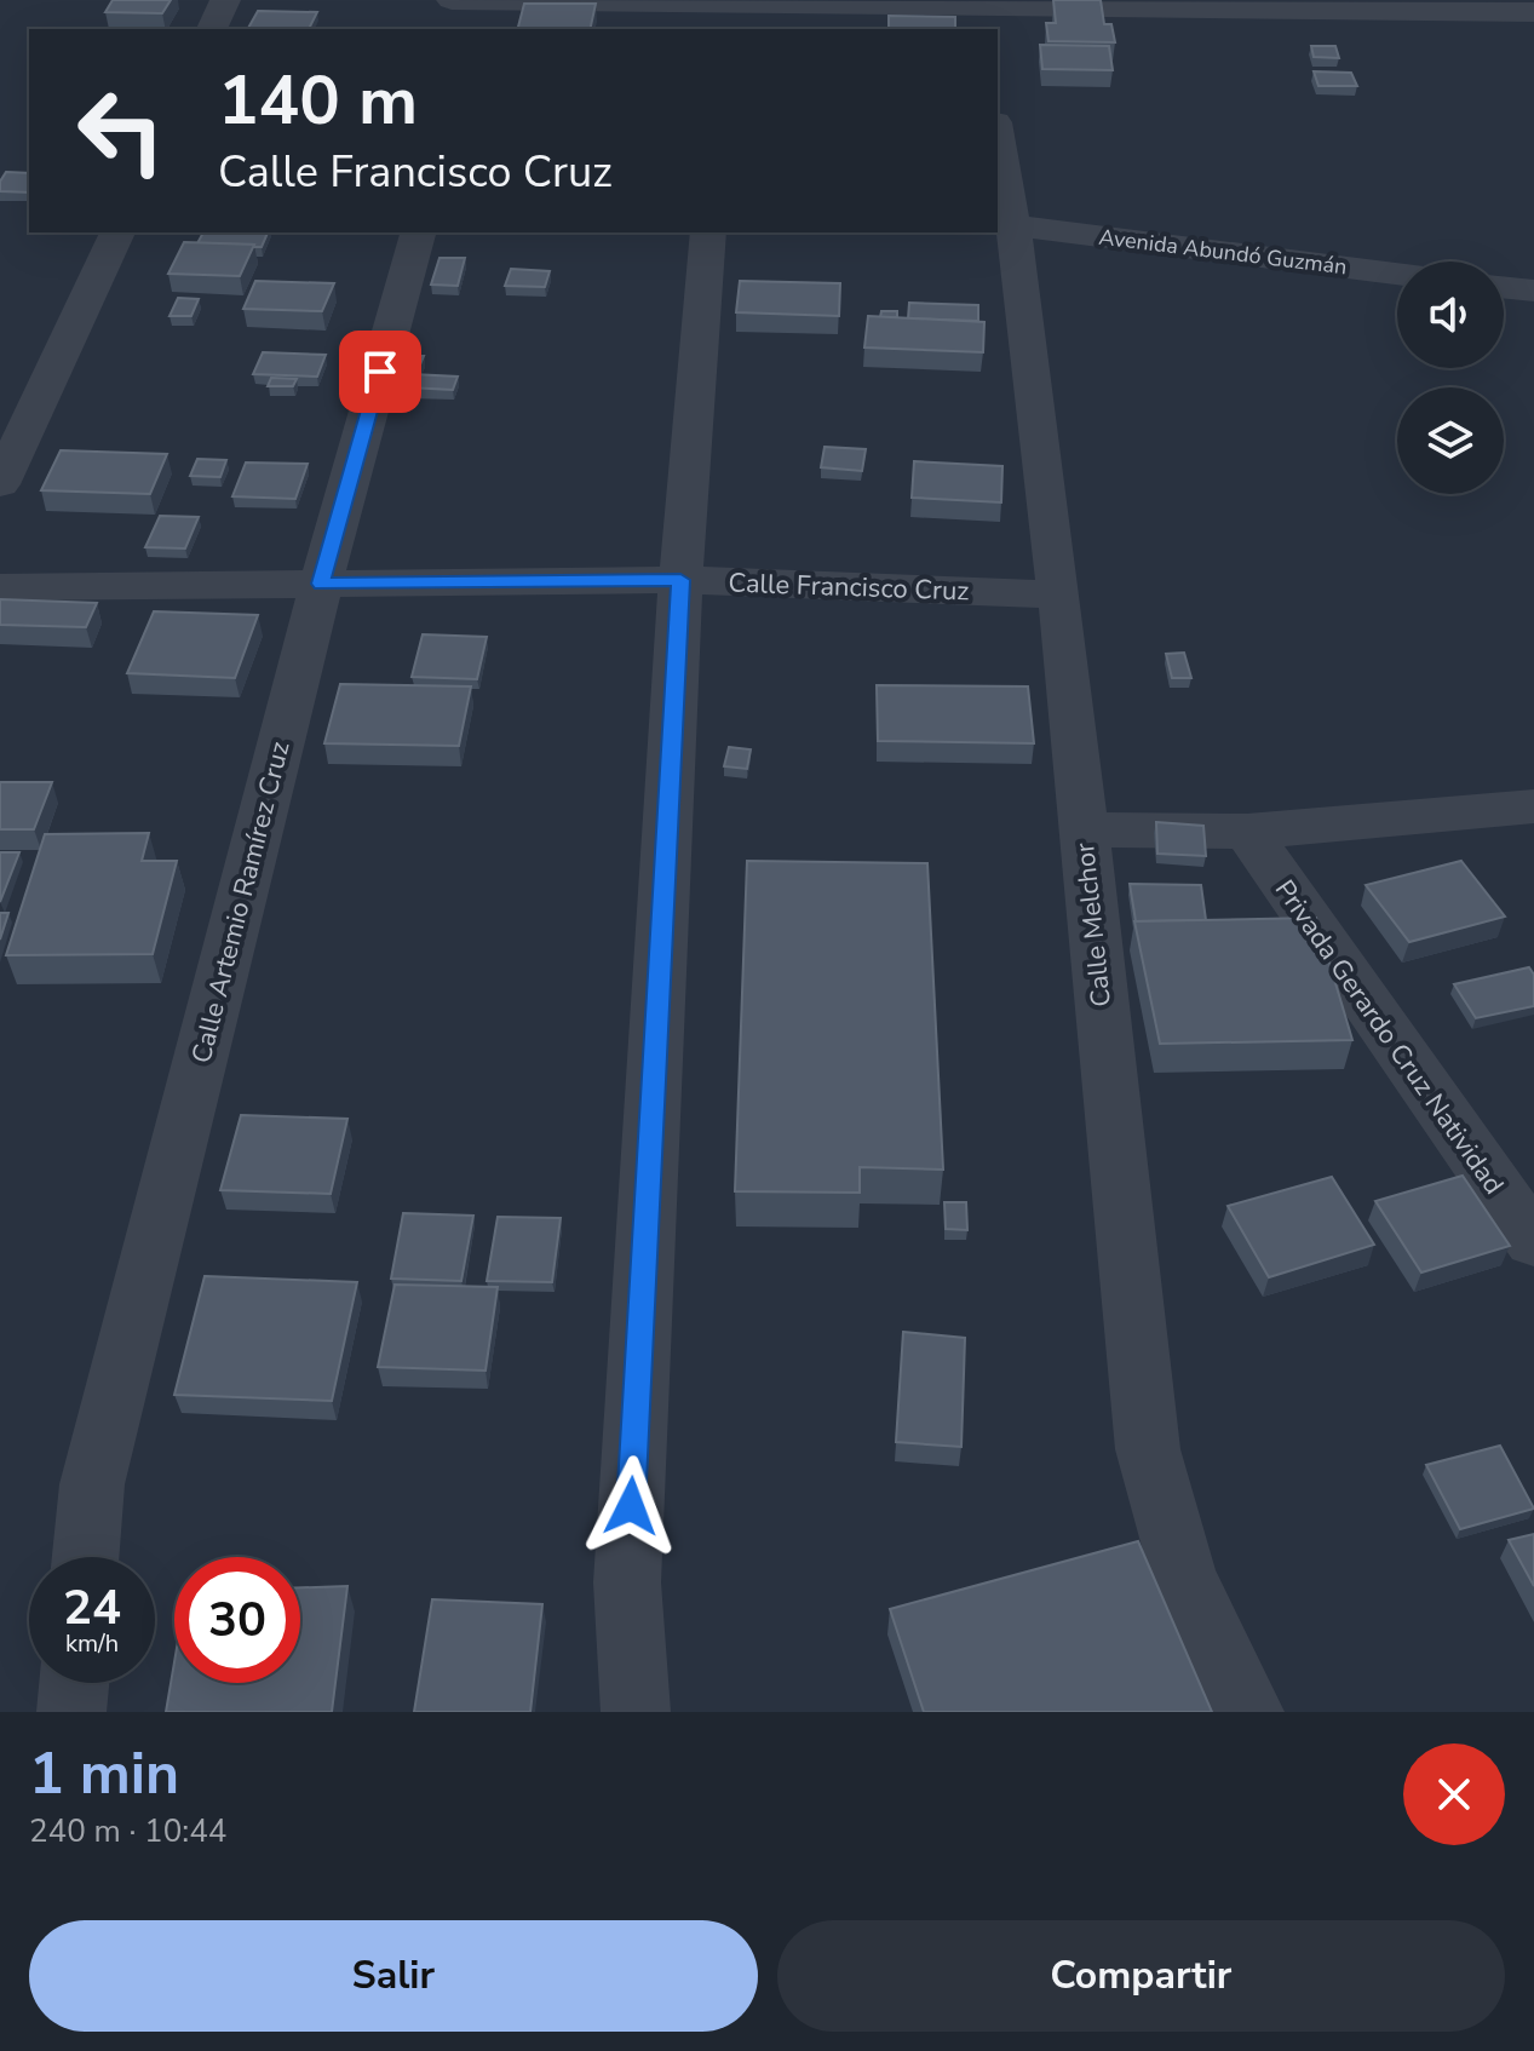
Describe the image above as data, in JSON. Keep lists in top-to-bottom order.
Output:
{
  "streets": {
    "street": [
      "Avenida Abundó Guzmán",
      "Calle Francisco Cruz",
      "Calle Artemio Ramírez Cruz",
      "Calle Melchor",
      "Privada Gerardo Cruz Natividad"
    ]
  },
  "crossings": [
    ["Avenida Abundó Guzmán", "Calle Melchor"],
    ["Calle Francisco Cruz", "Calle Artemio Ramírez Cruz"],
    ["Calle Francisco Cruz", "Calle Melchor"]
  ],
  "page": {
    "turn": ["140 m", "Calle Francisco Cruz"],
    "speed": "24 km/h",
    "limit": "30",
    "heading": ["1 min", "240 m · 10:44"],
    "buttons": ["Salir", "Compartir"]
  }
}
